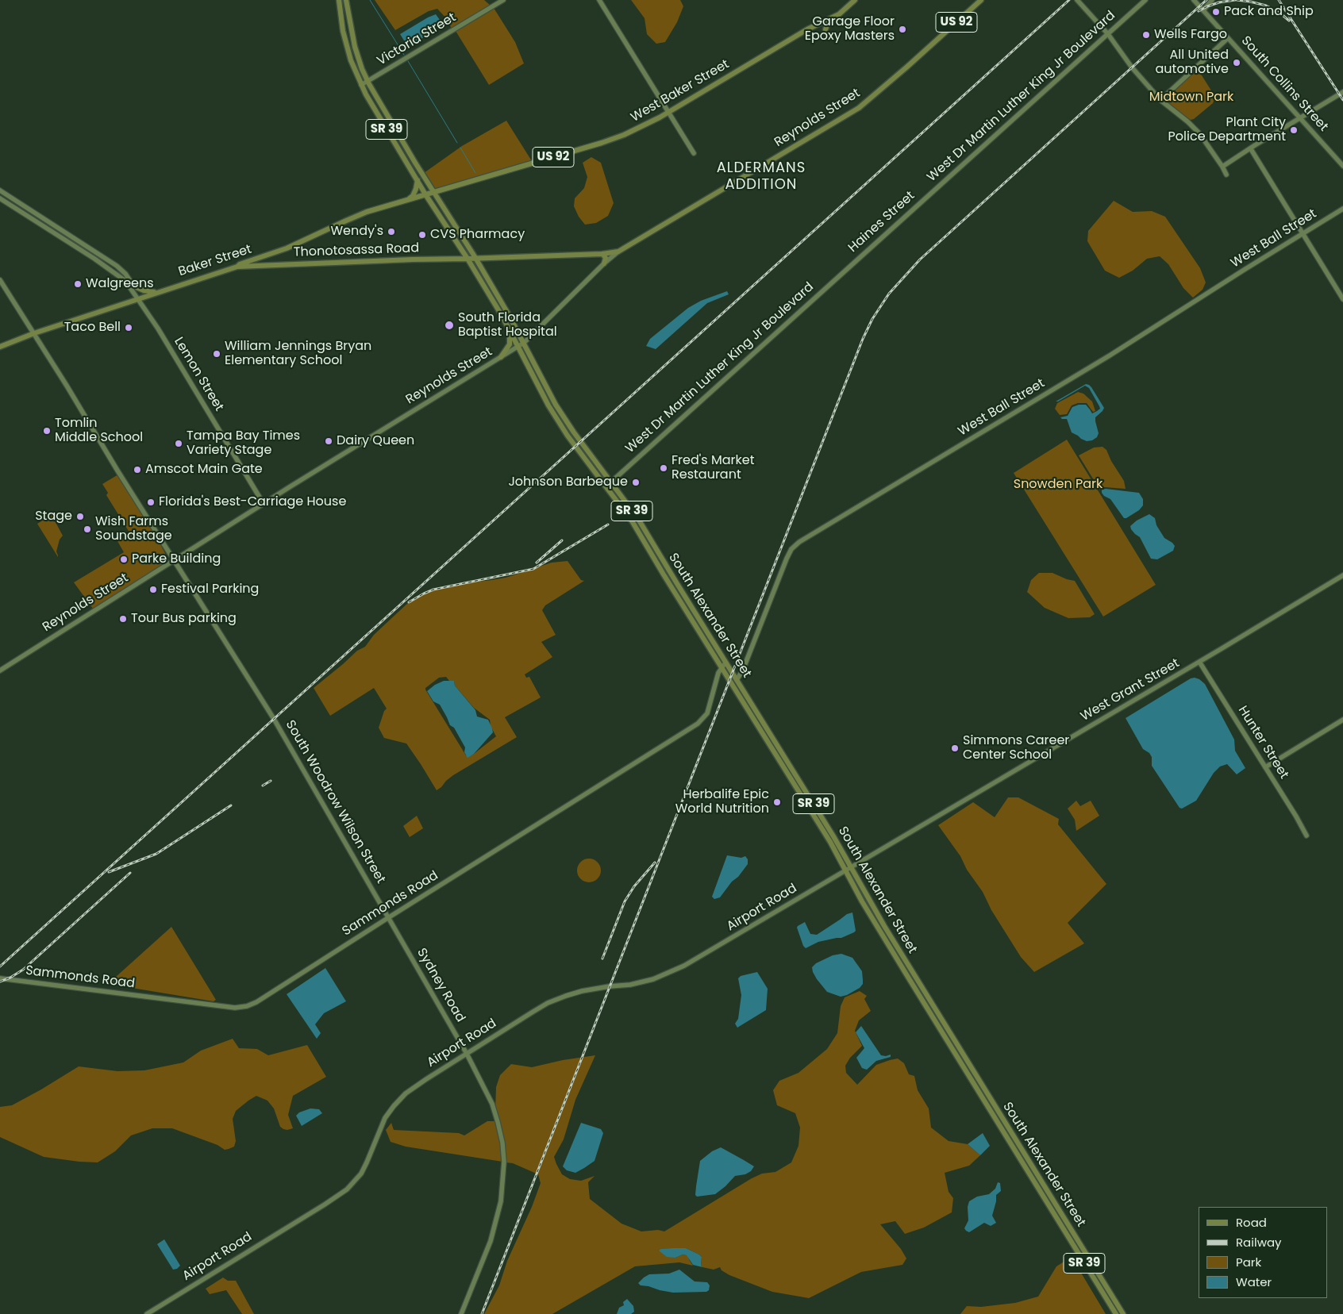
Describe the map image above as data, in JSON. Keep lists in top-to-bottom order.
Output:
{
  "streets": {
    "main road": [
      "US 92",
      "West Baker Street",
      "Reynolds Street",
      "SR 39",
      "Thonotosassa Road",
      "Baker Street",
      "South Alexander Street"
    ],
    "street": [
      "Victoria Street",
      "South Collins Street",
      "West Dr Martin Luther King Jr Boulevard",
      "Haines Street",
      "West Ball Street",
      "Lemon Street",
      "West Grant Street",
      "Hunter Street",
      "South Woodrow Wilson Street",
      "Sammonds Road",
      "Airport Road",
      "Sydney Road"
    ]
  },
  "crossings": [
    ["US 92", "West Baker Street"],
    ["Victoria Street", "SR 39"],
    ["West Baker Street", "SR 39"],
    ["West Baker Street", "Baker Street"],
    ["West Dr Martin Luther King Jr Boulevard", "Haines Street"],
    ["West Dr Martin Luther King Jr Boulevard", "South Alexander Street"],
    ["Reynolds Street", "SR 39"],
    ["Reynolds Street", "Thonotosassa Road"],
    ["Reynolds Street", "Lemon Street"],
    ["Reynolds Street", "South Alexander Street"],
    ["Reynolds Street", "South Woodrow Wilson Street"],
    ["SR 39", "Thonotosassa Road"],
    ["SR 39", "Baker Street"],
    ["SR 39", "South Alexander Street"],
    ["West Ball Street", "South Alexander Street"],
    ["Thonotosassa Road", "Baker Street"],
    ["Baker Street", "Lemon Street"],
    ["Baker Street", "South Woodrow Wilson Street"],
    ["South Alexander Street", "West Grant Street"],
    ["South Alexander Street", "Sammonds Road"],
    ["South Alexander Street", "Airport Road"],
    ["West Grant Street", "Hunter Street"],
    ["West Grant Street", "Airport Road"],
    ["South Woodrow Wilson Street", "Sammonds Road"],
    ["South Woodrow Wilson Street", "Sydney Road"],
    ["Sammonds Road", "Sydney Road"],
    ["Airport Road", "Sydney Road"]
  ],
  "districts": ["ALDERMANS ADDITION"],
  "parks": ["Midtown Park", "Snowden Park"],
  "places": [
    "Pack and Ship",
    "Garage Floor Epoxy Masters",
    "Wells Fargo",
    "All United automotive",
    "Plant City Police Department",
    "Wendy's",
    "CVS Pharmacy",
    "Walgreens",
    "South Florida Baptist Hospital",
    "Taco Bell",
    "William Jennings Bryan Elementary School",
    "Tomlin Middle School",
    "Dairy Queen",
    "Tampa Bay Times Variety Stage",
    "Fred's Market Restaurant",
    "Amscot Main Gate",
    "Johnson Barbeque",
    "Florida's Best-Carriage House",
    "Stage",
    "Wish Farms Soundstage",
    "Parke Building",
    "Festival Parking",
    "Tour Bus parking",
    "Simmons Career Center School",
    "Herbalife Epic World Nutrition"
  ],
  "legend": [
    "Road",
    "Railway",
    "Park",
    "Water"
  ]
}
